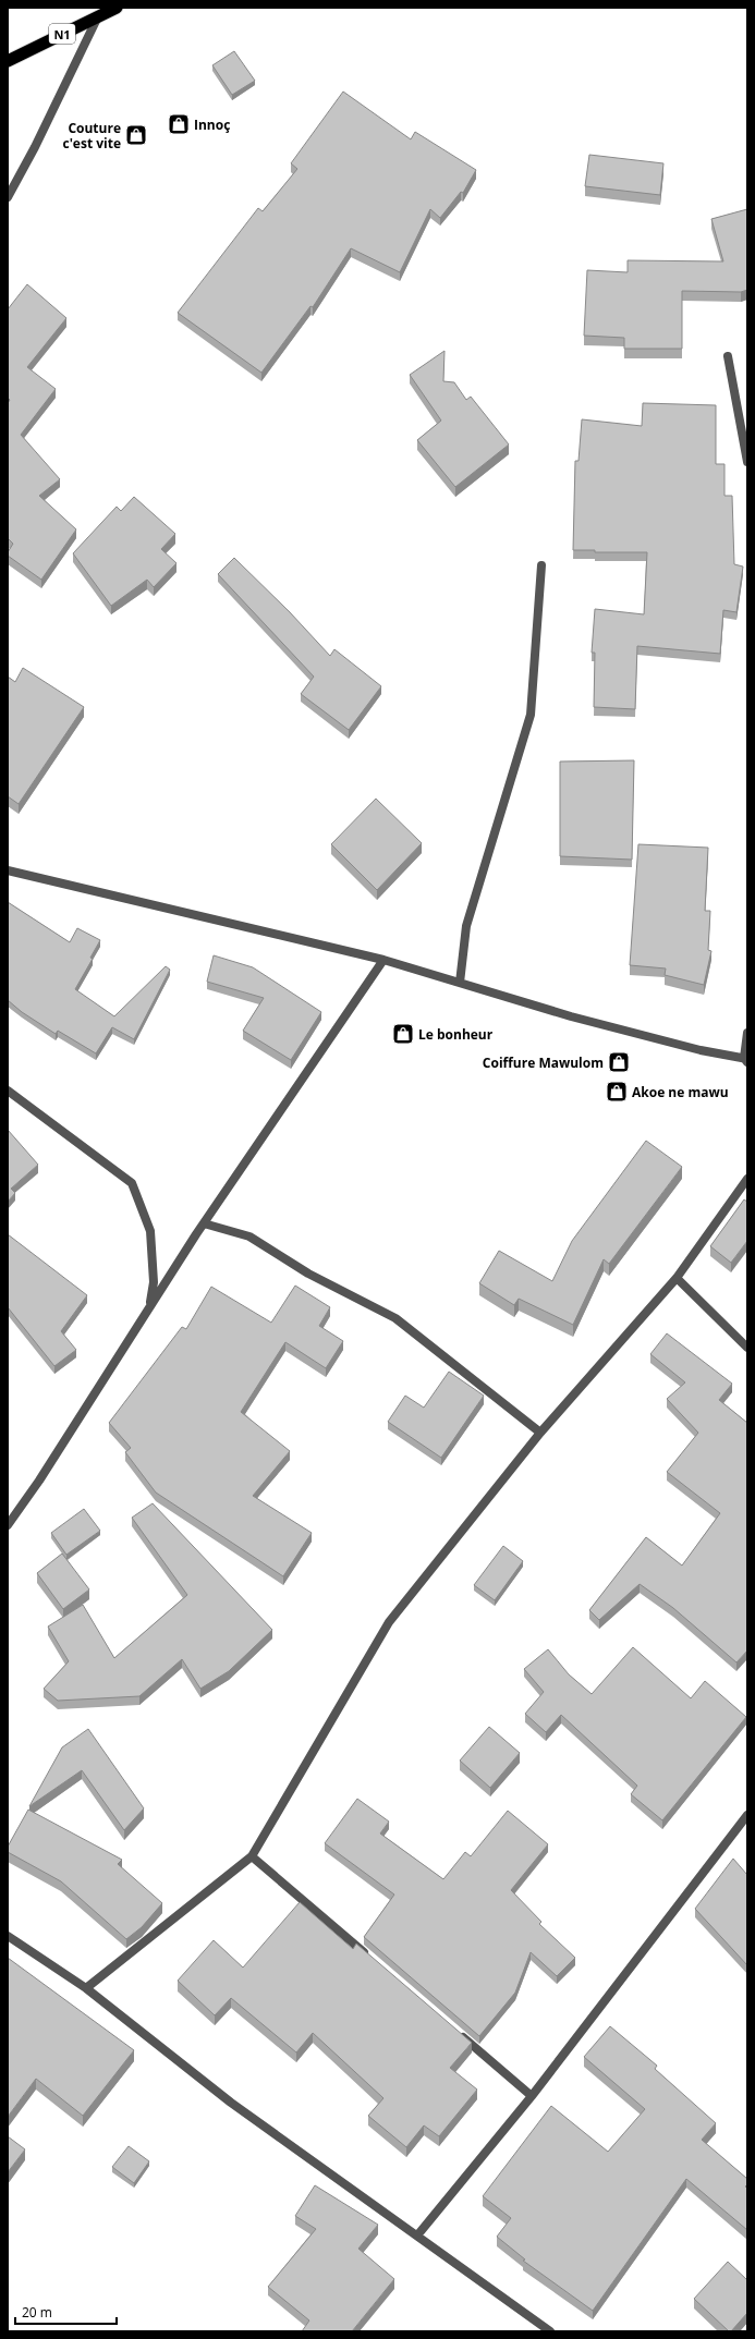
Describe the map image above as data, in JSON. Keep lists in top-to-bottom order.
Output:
{
  "streets": {
    "highway": ["N1"]
  },
  "places": {
    "shop": [
      "Innoç",
      "Couture c'est vite",
      "Le bonheur",
      "Coiffure Mawulom",
      "Akoe ne mawu"
    ]
  },
  "scale_bar": "20 m"
}
